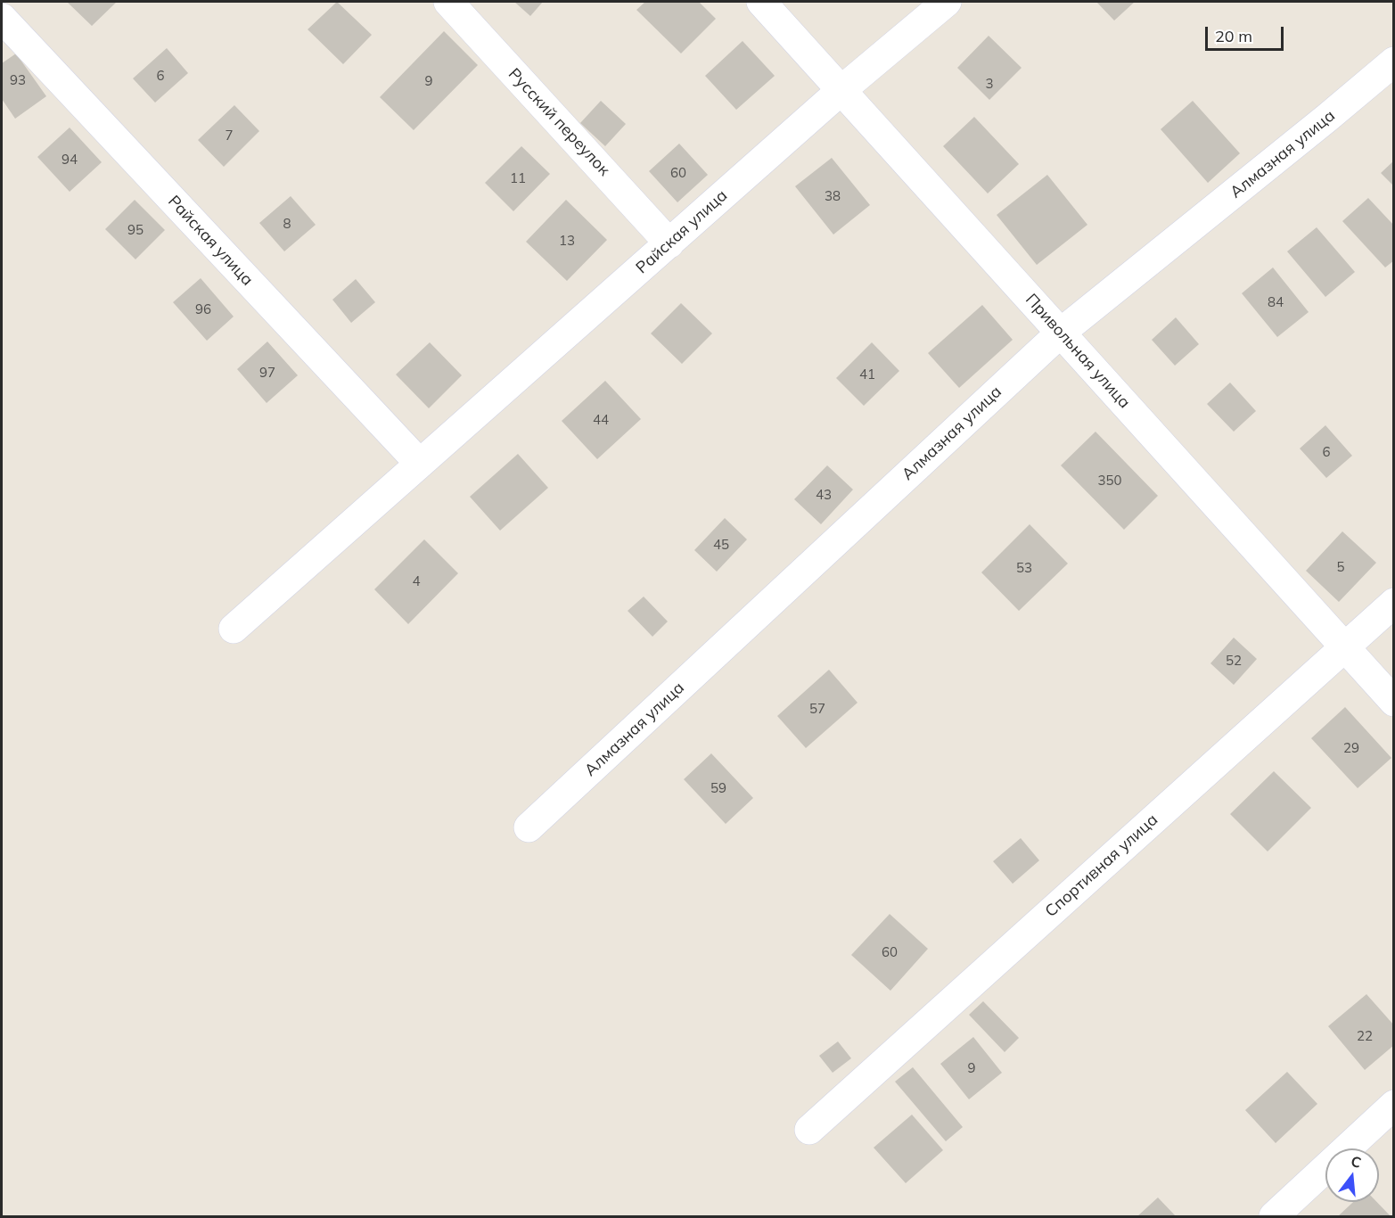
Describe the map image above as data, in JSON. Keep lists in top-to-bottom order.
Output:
{
  "streets": {
    "street": [
      "Русский переулок",
      "Алмазная улица",
      "Райская улица",
      "Привольная улица",
      "Спортивная улица"
    ]
  },
  "crossings": [
    ["Русский переулок", "Райская улица"],
    ["Алмазная улица", "Привольная улица"],
    ["Райская улица", "Привольная улица"],
    ["Привольная улица", "Спортивная улица"]
  ],
  "house_numbers": [
    "6",
    "93",
    "9",
    "3",
    "7",
    "94",
    "60",
    "11",
    "38",
    "8",
    "95",
    "13",
    "84",
    "96",
    "97",
    "41",
    "44",
    "6",
    "350",
    "43",
    "45",
    "5",
    "53",
    "4",
    "52",
    "57",
    "29",
    "59",
    "60",
    "22",
    "9"
  ],
  "scale_bar": "20 m",
  "north": "top"
}
